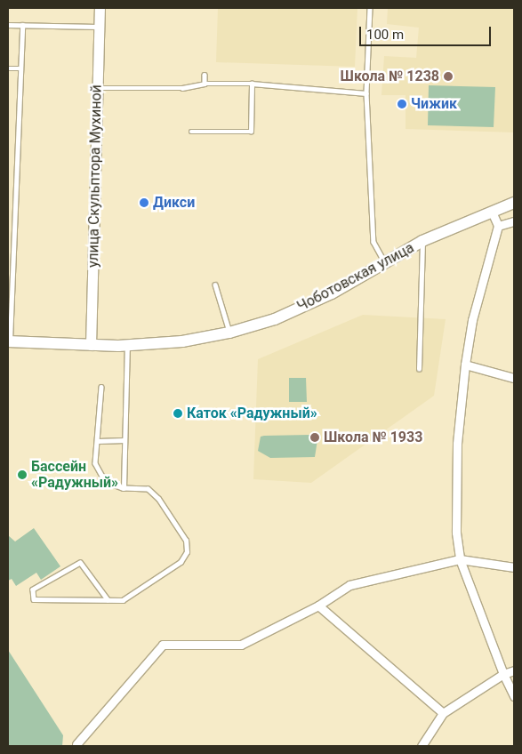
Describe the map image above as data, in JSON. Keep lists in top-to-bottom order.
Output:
{
  "streets": {
    "main road": ["Чоботовская улица"],
    "street": ["улица Скульптора Мухиной"]
  },
  "crossings": [
    ["улица Скульптора Мухиной", "Чоботовская улица"]
  ],
  "places": [
    "Школа № 1238",
    "Чижик",
    "Дикси",
    "Каток «Радужный»",
    "Школа № 1933",
    "Бассейн «Радужный»"
  ],
  "scale_bar": "100 m"
}
